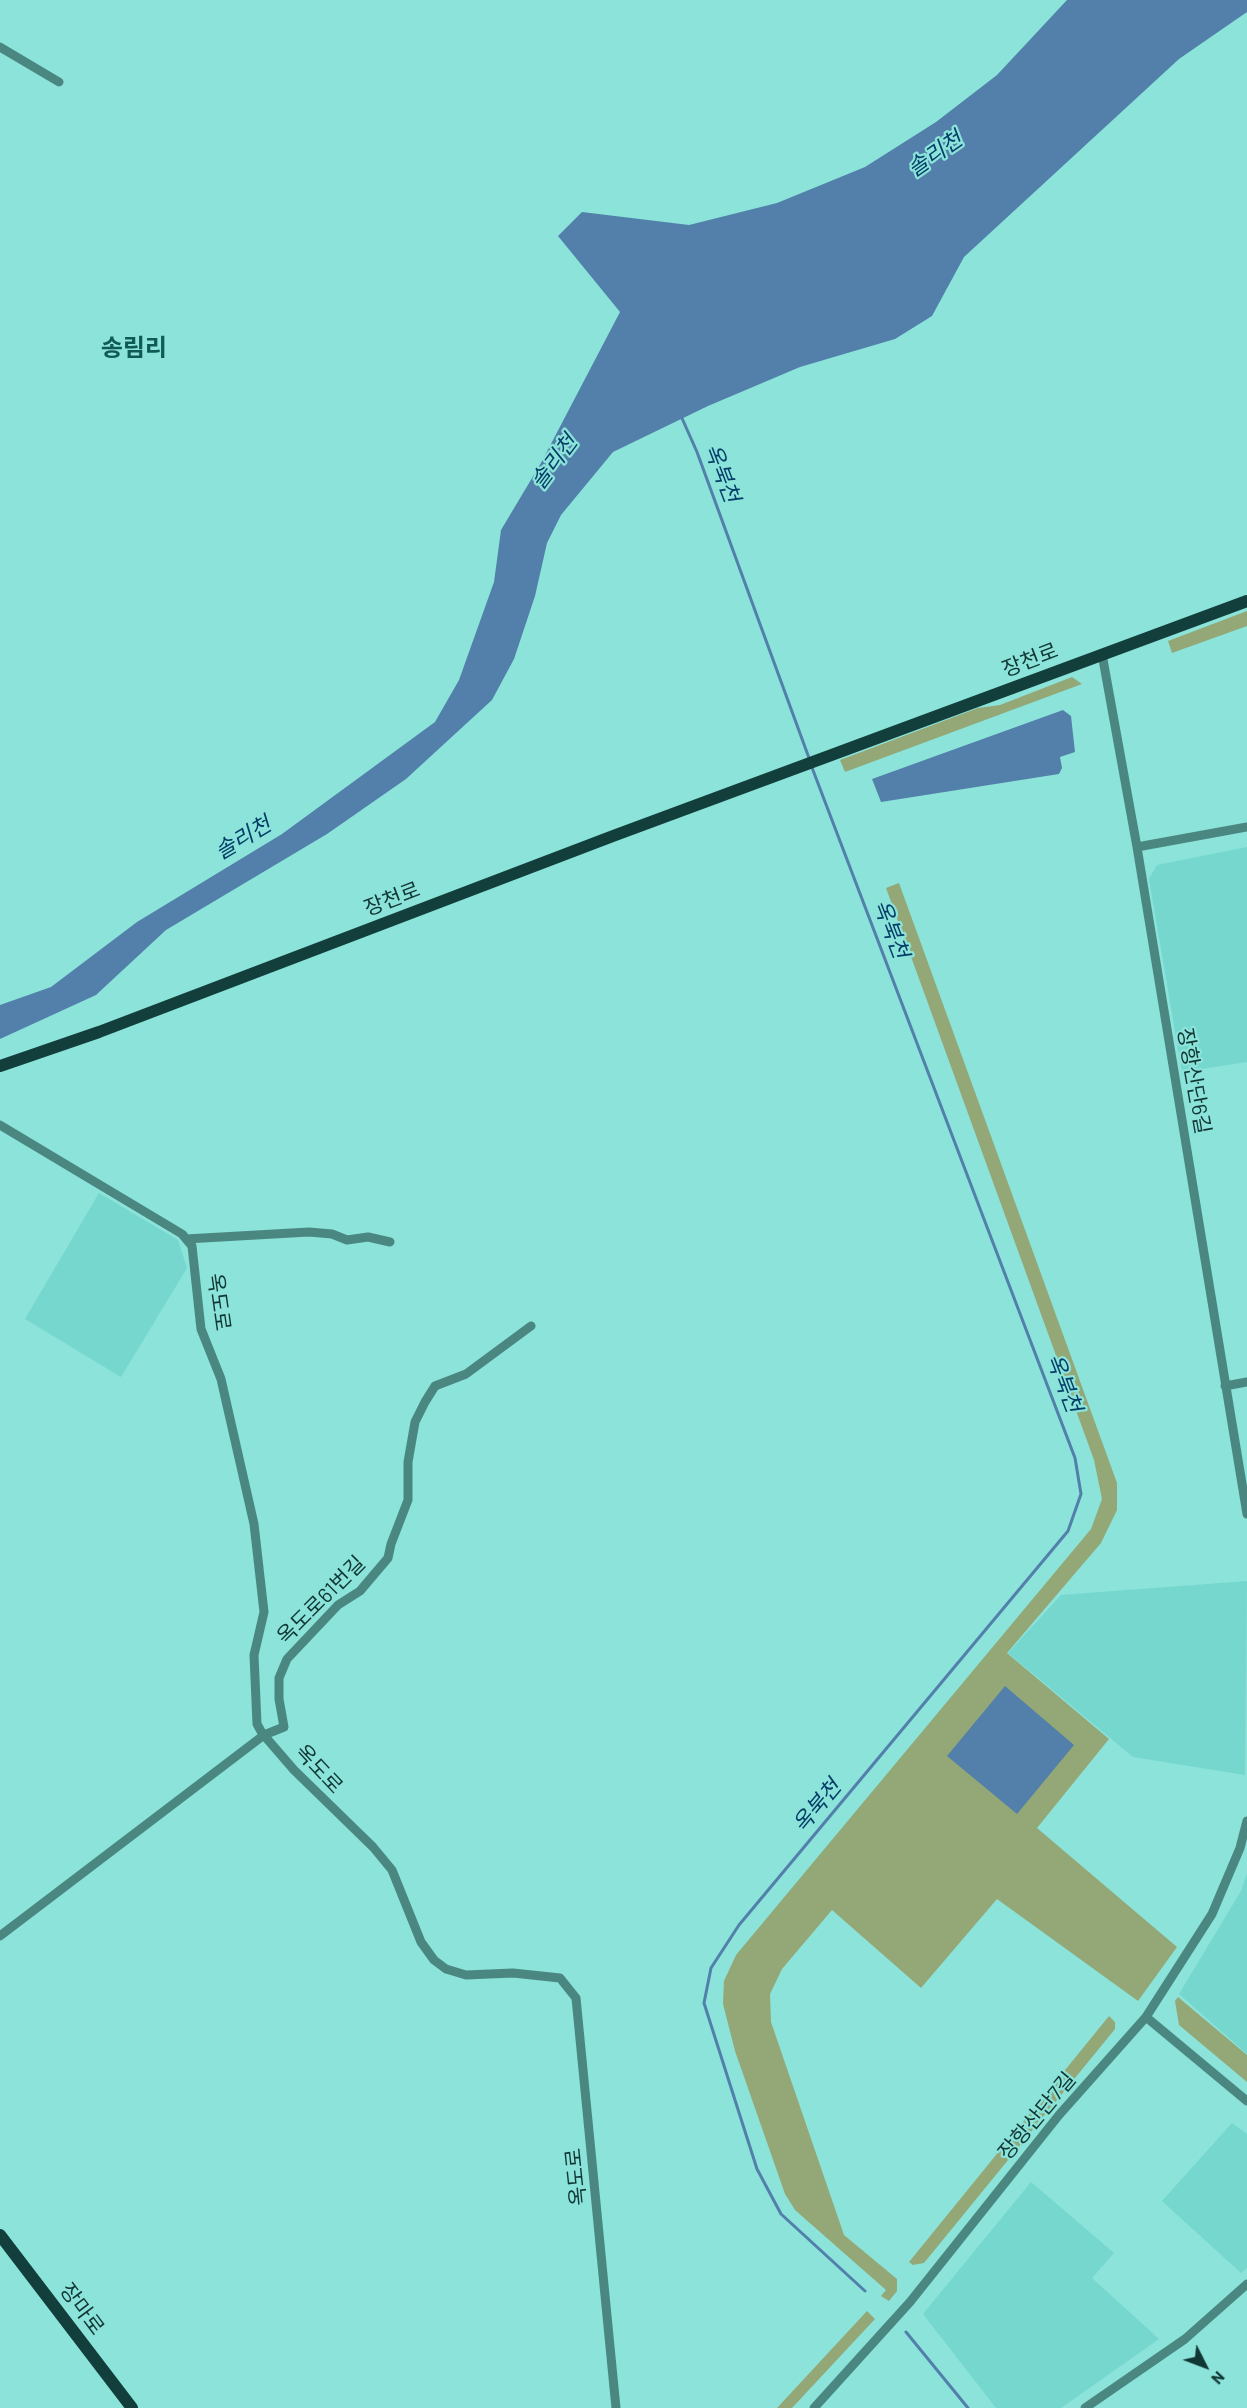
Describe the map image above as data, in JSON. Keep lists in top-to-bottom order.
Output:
{
  "streets": {
    "main road": ["장천로", "장마로"],
    "street": [
      "장항산단6길",
      "옥도로",
      "옥도로61번길",
      "장항산단7길"
    ]
  },
  "crossings": [
    ["장천로", "장항산단6길"],
    ["옥도로", "옥도로61번길"]
  ],
  "districts": ["송림리"],
  "water": ["솔리천", "옥북천"],
  "north": "bottom right"
}
